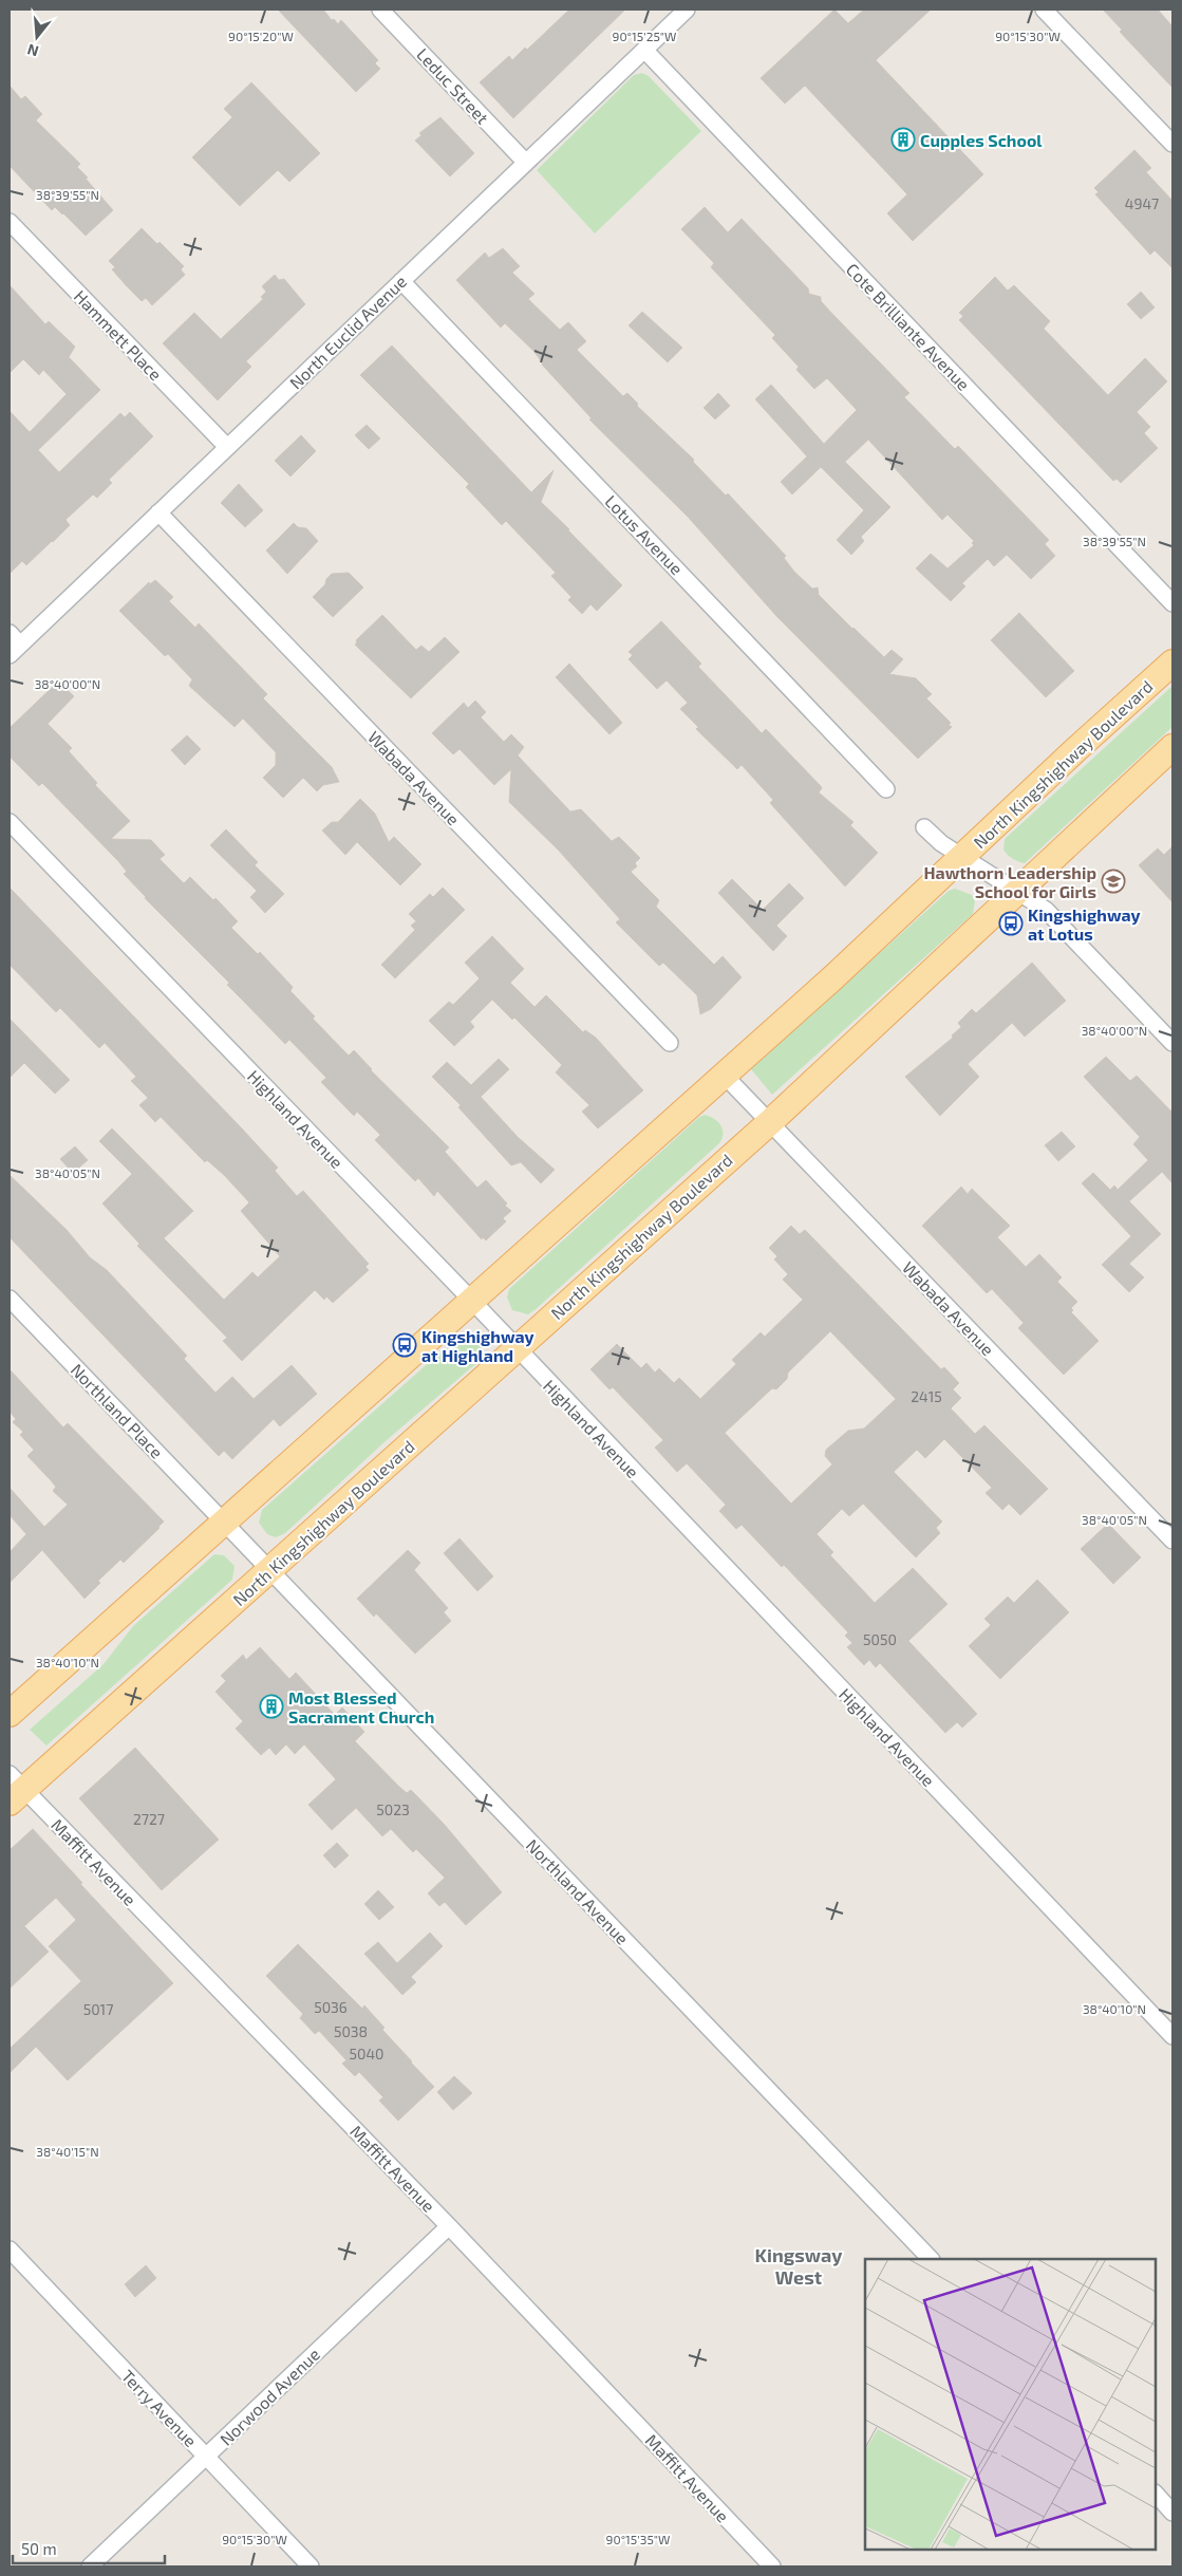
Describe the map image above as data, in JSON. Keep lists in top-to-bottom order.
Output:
{
  "streets": {
    "main road": ["North Kingshighway Boulevard"],
    "street": [
      "Leduc Street",
      "Cote Brilliante Avenue",
      "North Euclid Avenue",
      "Hammett Place",
      "Lotus Avenue",
      "Wabada Avenue",
      "Highland Avenue",
      "Northland Place",
      "Maffitt Avenue",
      "Northland Avenue",
      "Norwood Avenue",
      "Terry Avenue"
    ]
  },
  "crossings": [
    ["Leduc Street", "North Euclid Avenue"],
    ["Cote Brilliante Avenue", "North Euclid Avenue"],
    ["North Euclid Avenue", "Hammett Place"],
    ["North Euclid Avenue", "Lotus Avenue"],
    ["North Euclid Avenue", "Wabada Avenue"],
    ["North Kingshighway Boulevard", "Wabada Avenue"],
    ["North Kingshighway Boulevard", "Highland Avenue"],
    ["North Kingshighway Boulevard", "Northland Place"],
    ["North Kingshighway Boulevard", "Maffitt Avenue"],
    ["North Kingshighway Boulevard", "Northland Avenue"],
    ["Northland Place", "Northland Avenue"],
    ["Maffitt Avenue", "Norwood Avenue"],
    ["Norwood Avenue", "Terry Avenue"]
  ],
  "districts": ["Kingsway West"],
  "places": {
    "building": ["Cupples School", "Most Blessed Sacrament Church"],
    "school or university": ["Hawthorn Leadership School for Girls"],
    "bus stop": ["Kingshighway at Lotus", "Kingshighway at Highland"]
  },
  "house_numbers": [
    "4947",
    "2415",
    "5050",
    "5023",
    "2727",
    "5036",
    "5017",
    "5038",
    "5040"
  ],
  "scale_bar": "50 m",
  "north": "bottom",
  "coordinates": [
    "90°15'20\"W",
    "90°15'25\"W",
    "90°15'30\"W",
    "38°39'55\"N",
    "38°40'00\"N",
    "38°40'05\"N",
    "38°40'10\"N",
    "38°40'15\"N",
    "90°15'35\"W"
  ]
}
